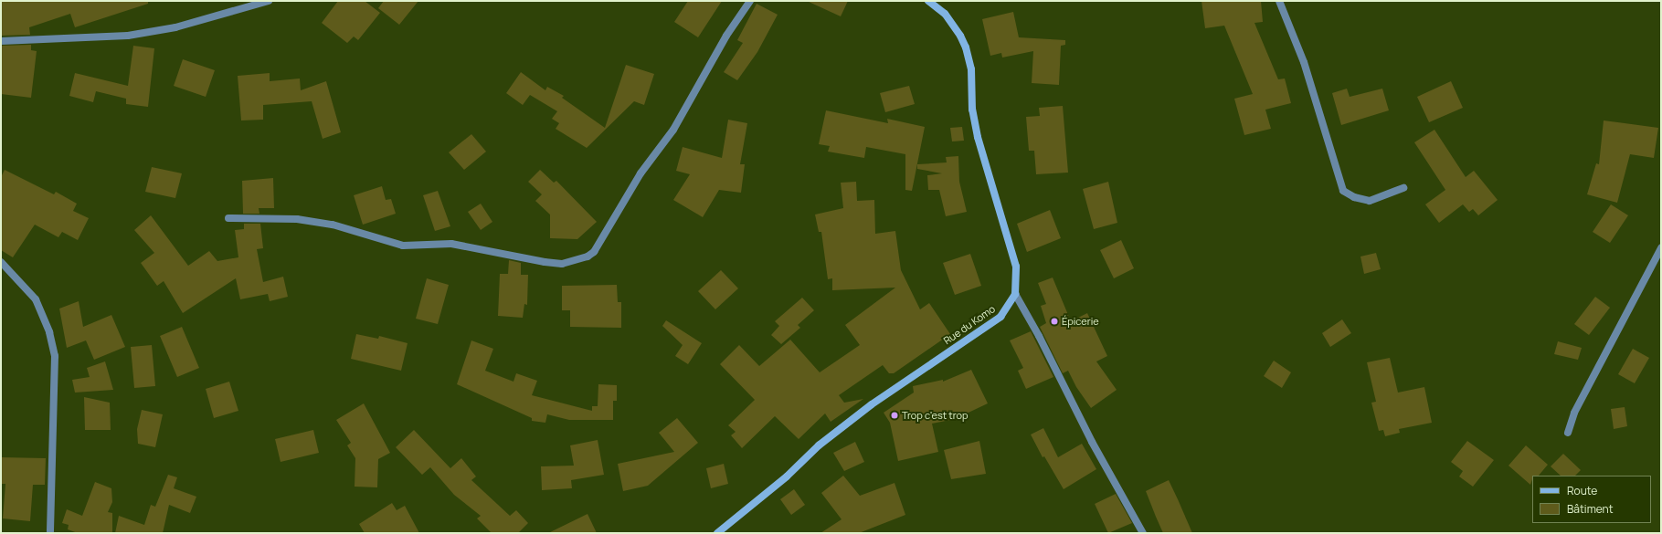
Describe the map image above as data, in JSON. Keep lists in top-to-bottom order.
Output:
{
  "streets": {
    "street": ["Rue du Komo"]
  },
  "places": ["Épicerie", "Trop c'est trop"],
  "legend": ["Route", "Bâtiment"]
}
